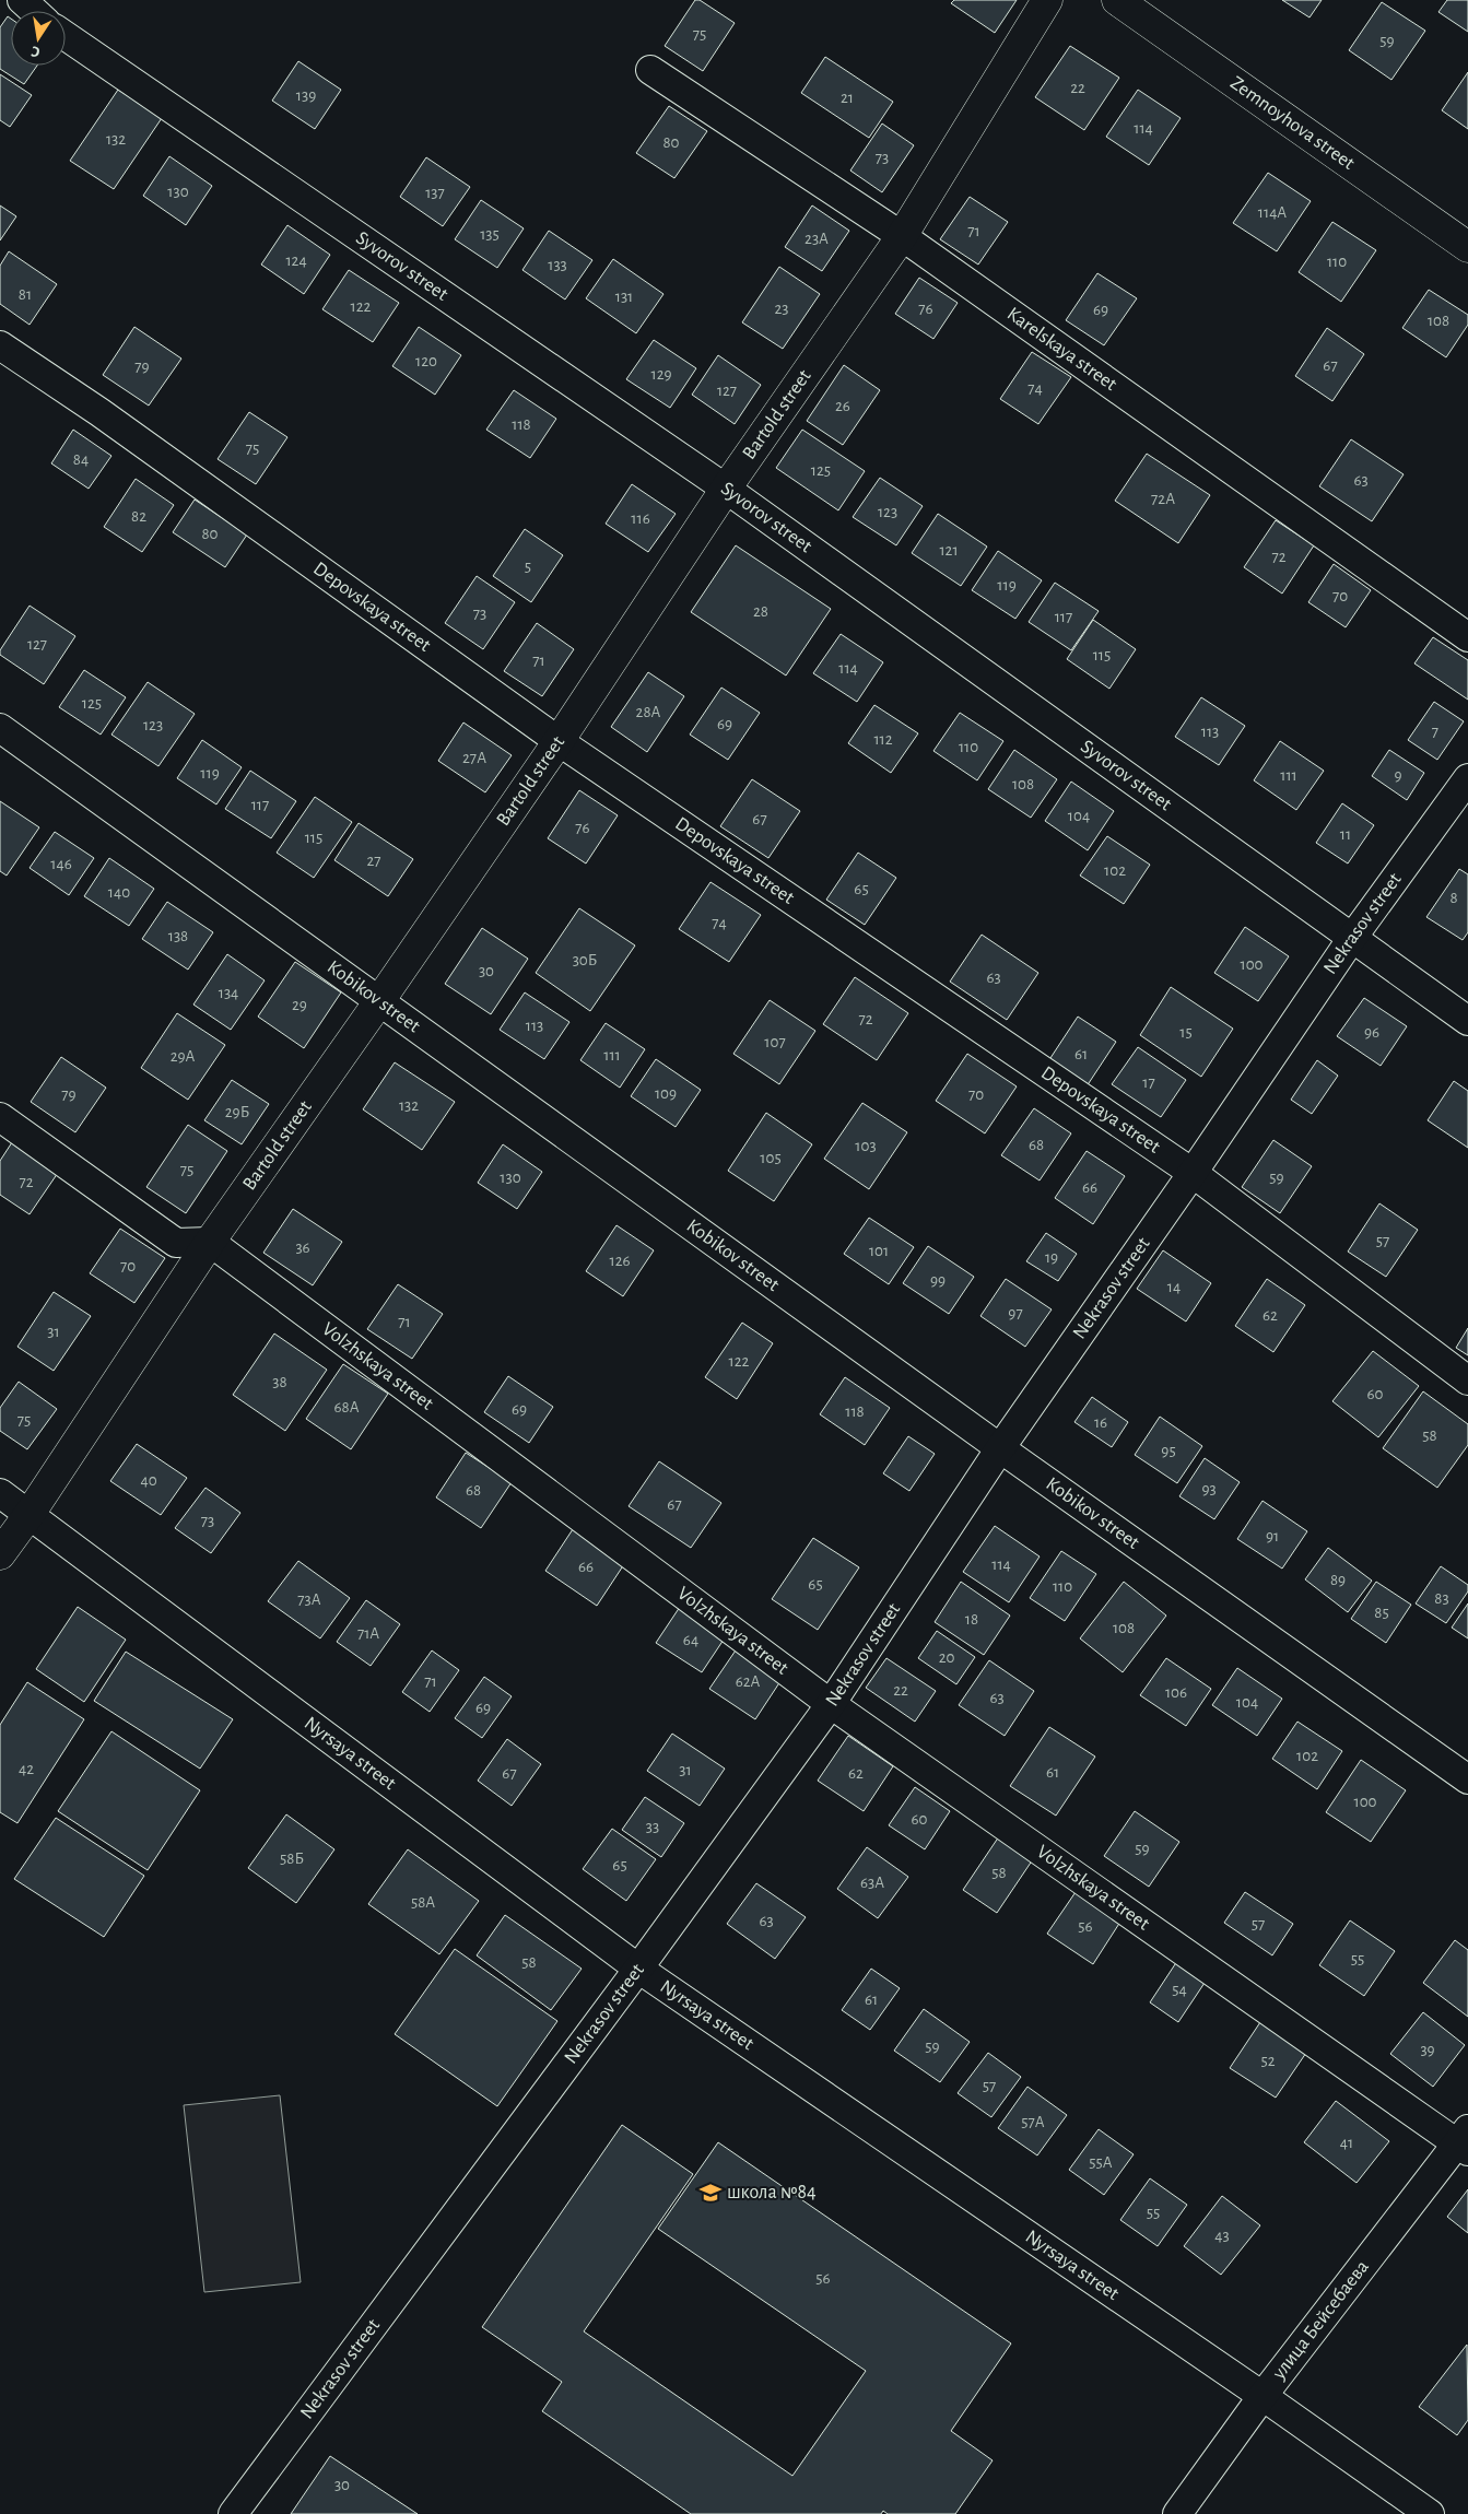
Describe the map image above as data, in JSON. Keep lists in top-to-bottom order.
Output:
{
  "streets": {
    "street": [
      "Zemnoyhova street",
      "Syvorov street",
      "Karelskaya street",
      "Bartold street",
      "Depovskaya street",
      "Nekrasov street",
      "Kobikov street",
      "Volzhskaya street",
      "Nyrsaya street",
      "улица Бейсебаева"
    ]
  },
  "crossings": [
    ["Syvorov street", "Bartold street"],
    ["Syvorov street", "Nekrasov street"],
    ["Karelskaya street", "Bartold street"],
    ["Bartold street", "Depovskaya street"],
    ["Bartold street", "Kobikov street"],
    ["Bartold street", "Volzhskaya street"],
    ["Bartold street", "Nyrsaya street"],
    ["Depovskaya street", "Nekrasov street"],
    ["Nekrasov street", "Kobikov street"],
    ["Nekrasov street", "Volzhskaya street"],
    ["Nekrasov street", "Nyrsaya street"],
    ["Volzhskaya street", "улица Бейсебаева"],
    ["Nyrsaya street", "улица Бейсебаева"]
  ],
  "places": {
    "school or university": ["школа №84"]
  },
  "house_numbers": [
    "75",
    "59",
    "22",
    "139",
    "21",
    "114",
    "132",
    "80",
    "73",
    "130",
    "137",
    "114А",
    "71",
    "135",
    "23А",
    "124",
    "110",
    "133",
    "81",
    "131",
    "122",
    "23",
    "76",
    "69",
    "108",
    "120",
    "67",
    "79",
    "129",
    "74",
    "127",
    "26",
    "118",
    "75",
    "84",
    "125",
    "63",
    "72А",
    "123",
    "82",
    "116",
    "80",
    "121",
    "72",
    "5",
    "119",
    "70",
    "28",
    "73",
    "117",
    "127",
    "115",
    "71",
    "114",
    "125",
    "28А",
    "69",
    "123",
    "113",
    "7",
    "112",
    "110",
    "27А",
    "119",
    "111",
    "9",
    "108",
    "117",
    "104",
    "67",
    "76",
    "11",
    "115",
    "27",
    "146",
    "102",
    "65",
    "140",
    "8",
    "74",
    "138",
    "30Б",
    "100",
    "30",
    "63",
    "134",
    "29",
    "72",
    "113",
    "15",
    "96",
    "107",
    "61",
    "111",
    "29А",
    "17",
    "109",
    "79",
    "70",
    "132",
    "29Б",
    "68",
    "103",
    "105",
    "75",
    "130",
    "59",
    "72",
    "66",
    "57",
    "36",
    "101",
    "19",
    "126",
    "70",
    "99",
    "14",
    "97",
    "62",
    "71",
    "31",
    "122",
    "38",
    "60",
    "68А",
    "69",
    "118",
    "75",
    "16",
    "58",
    "95",
    "40",
    "93",
    "68",
    "67",
    "73",
    "91",
    "114",
    "66",
    "89",
    "65",
    "110",
    "83",
    "73А",
    "85",
    "18",
    "108",
    "71А",
    "64",
    "20",
    "71",
    "62А",
    "22",
    "106",
    "63",
    "104",
    "69",
    "102",
    "42",
    "31",
    "61",
    "67",
    "62",
    "100",
    "60",
    "33",
    "59",
    "58Б",
    "65",
    "58",
    "63А",
    "58А",
    "63",
    "57",
    "56",
    "55",
    "58",
    "54",
    "61",
    "59",
    "39",
    "52",
    "57",
    "57А",
    "41",
    "55А",
    "55",
    "43",
    "56",
    "30"
  ],
  "north": "bottom"
}
